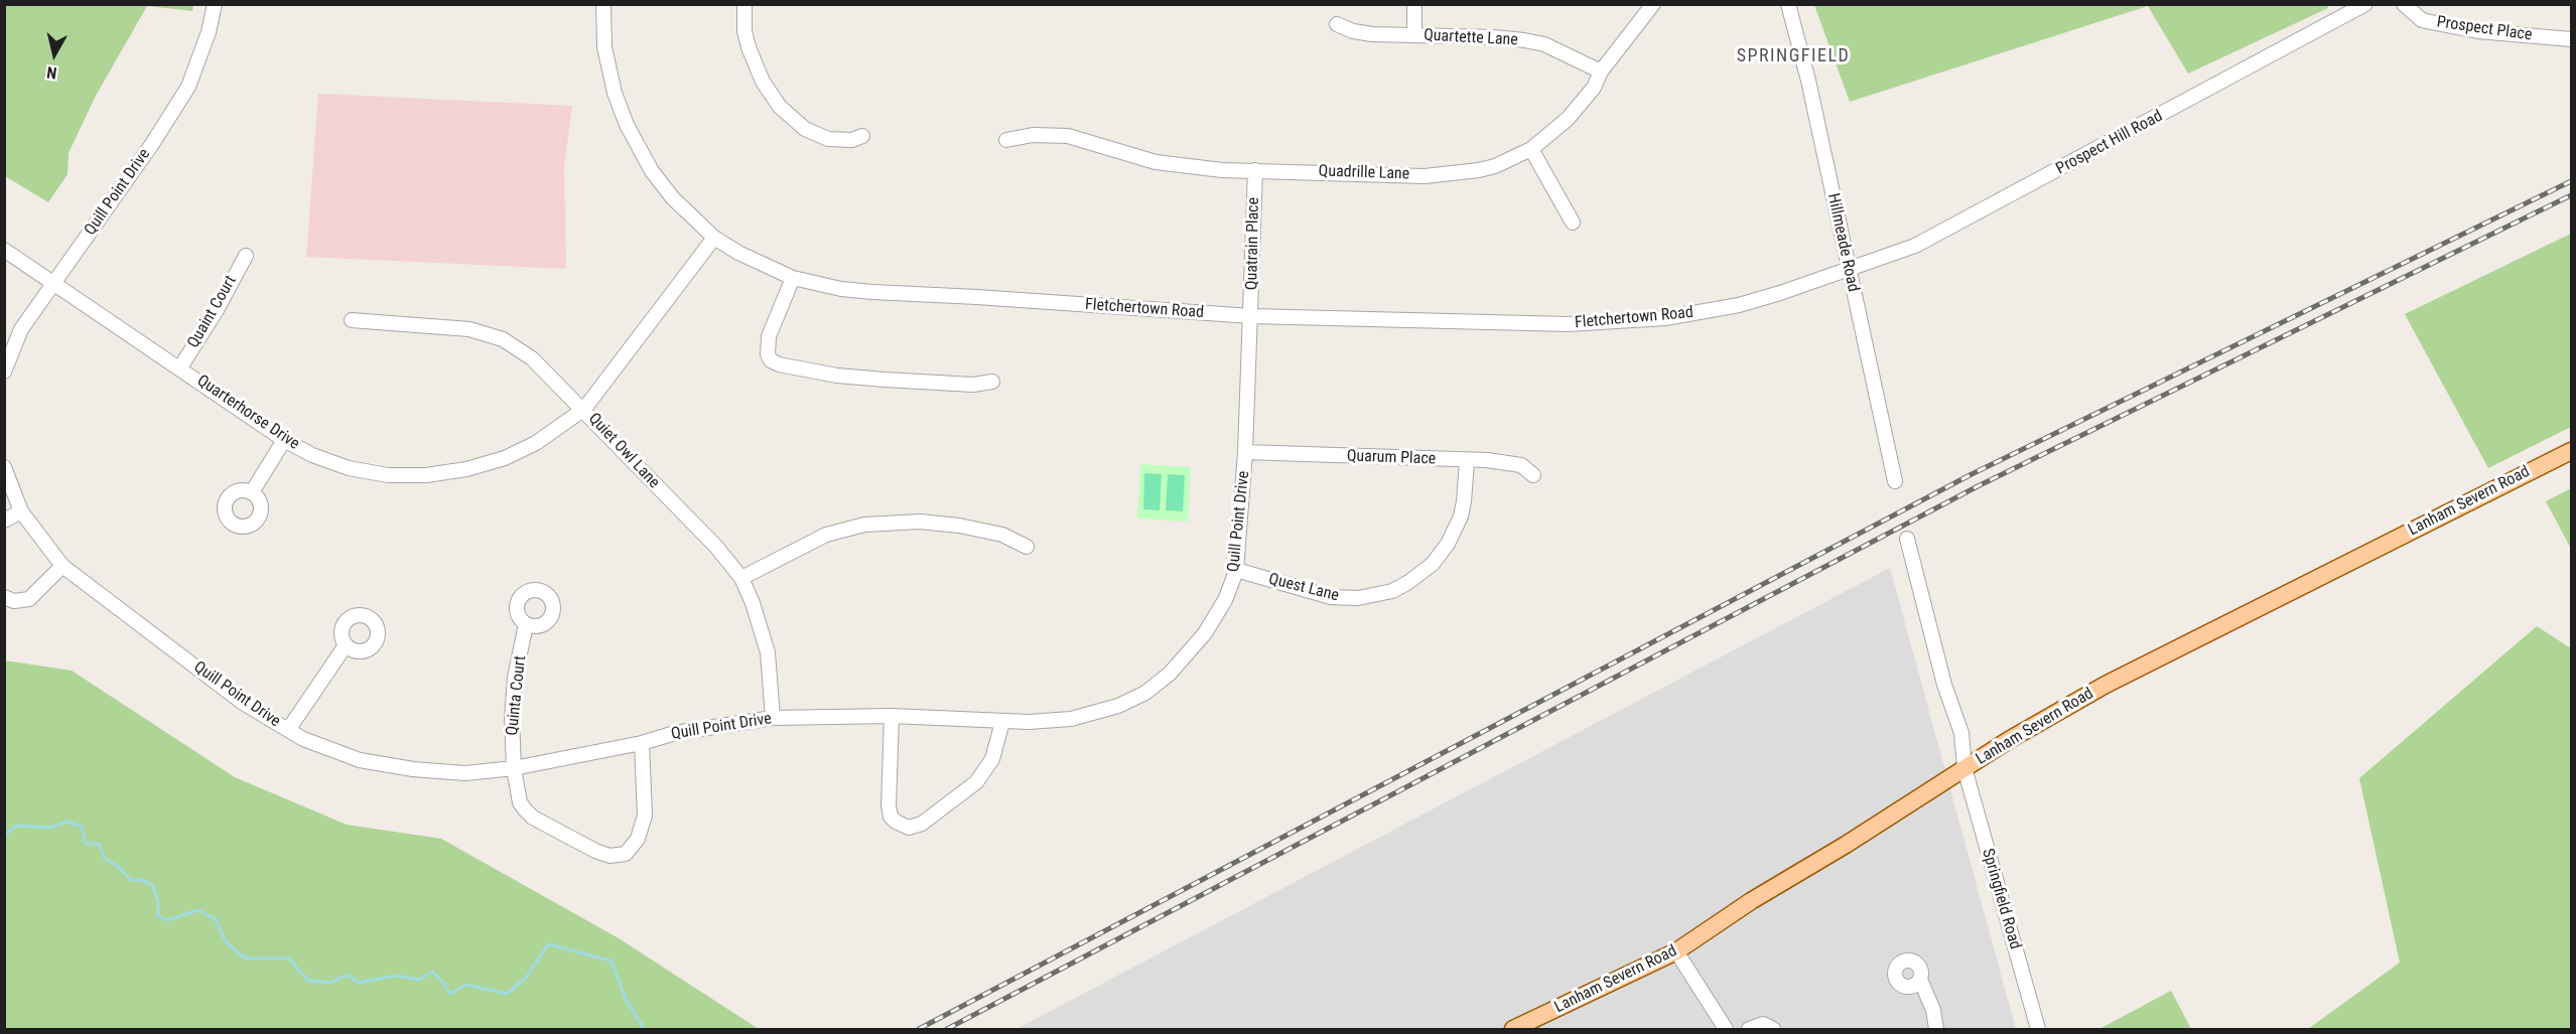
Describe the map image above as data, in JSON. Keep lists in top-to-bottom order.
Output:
{
  "streets": {
    "main road": ["Lanham Severn Road"],
    "street": [
      "Prospect Place",
      "Quartette Lane",
      "Prospect Hill Road",
      "Quadrille Lane",
      "Quill Point Drive",
      "Hillmeade Road",
      "Quatrain Place",
      "Fletchertown Road",
      "Quaint Court",
      "Quarterhorse Drive",
      "Quiet Owl Lane",
      "Quarum Place",
      "Quest Lane",
      "Quinta Court",
      "Springfield Road"
    ]
  },
  "crossings": [
    ["Quartette Lane", "Quadrille Lane"],
    ["Prospect Hill Road", "Hillmeade Road"],
    ["Prospect Hill Road", "Fletchertown Road"],
    ["Quadrille Lane", "Quatrain Place"],
    ["Quill Point Drive", "Quatrain Place"],
    ["Quill Point Drive", "Fletchertown Road"],
    ["Quill Point Drive", "Quarterhorse Drive"],
    ["Quill Point Drive", "Quiet Owl Lane"],
    ["Quill Point Drive", "Quarum Place"],
    ["Quill Point Drive", "Quest Lane"],
    ["Quill Point Drive", "Quinta Court"],
    ["Hillmeade Road", "Fletchertown Road"],
    ["Quatrain Place", "Fletchertown Road"],
    ["Fletchertown Road", "Quarterhorse Drive"],
    ["Quaint Court", "Quarterhorse Drive"],
    ["Quarterhorse Drive", "Quiet Owl Lane"],
    ["Quarum Place", "Quest Lane"],
    ["Lanham Severn Road", "Springfield Road"]
  ],
  "districts": ["SPRINGFIELD"],
  "north": "bottom"
}
